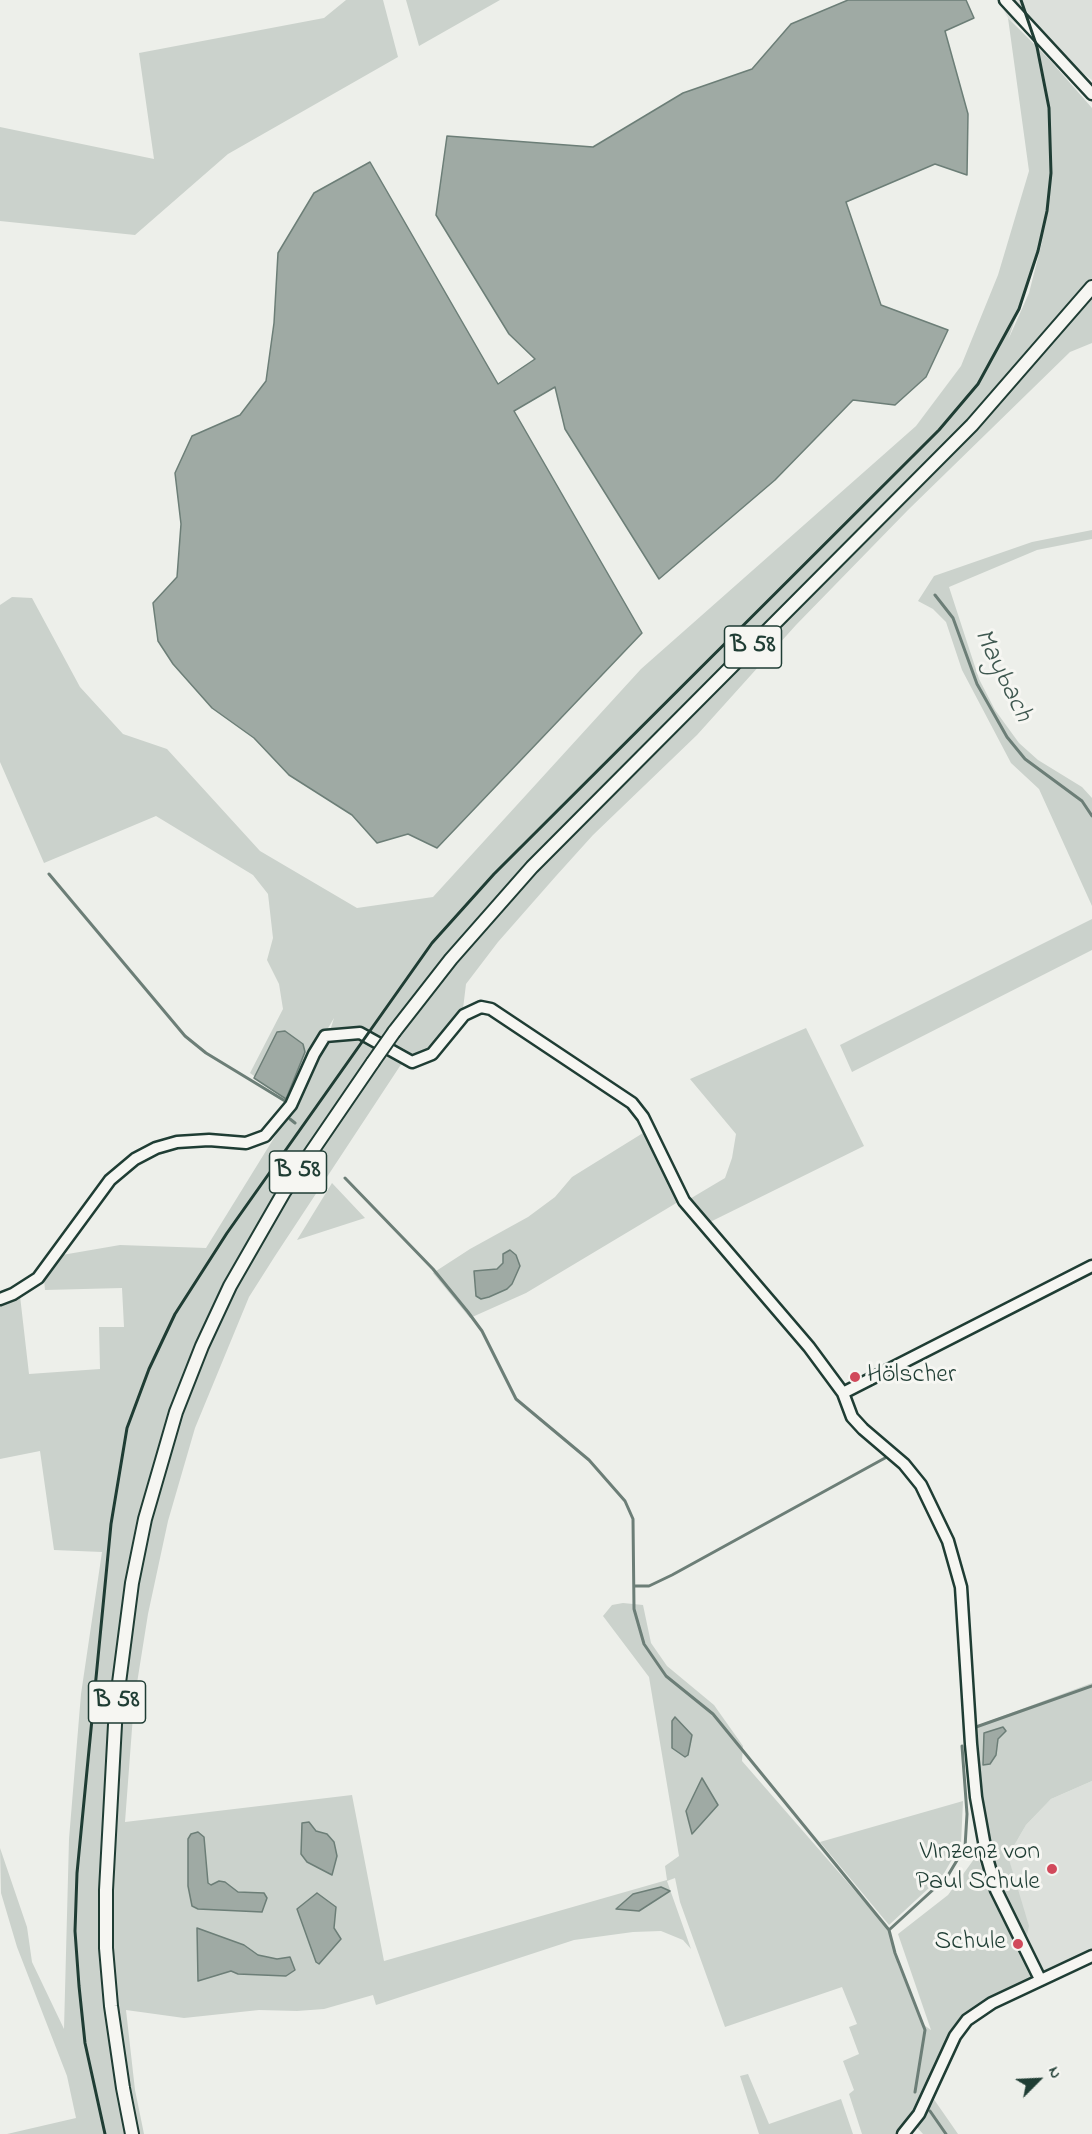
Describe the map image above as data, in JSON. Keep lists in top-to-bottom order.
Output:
{
  "streets": {
    "main road": ["B 58"]
  },
  "water": ["Maybach"],
  "places": ["Hölscher", "VInzenz von Paul Schule", "Schule"],
  "north": "top right"
}
